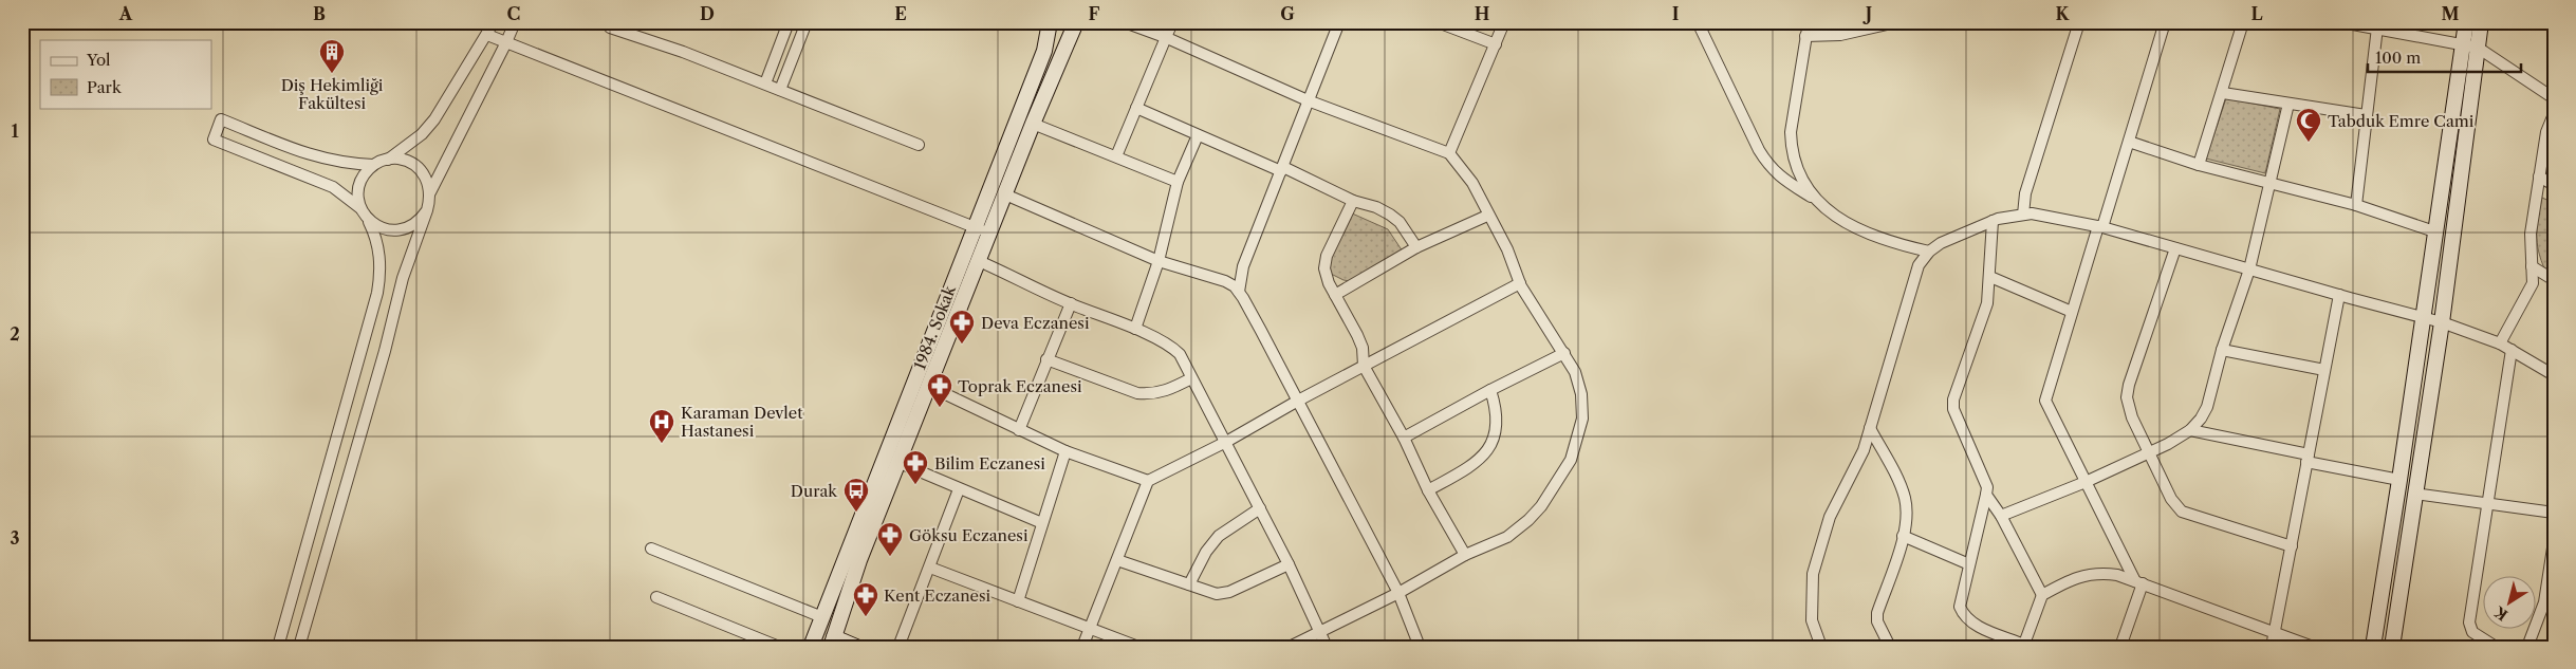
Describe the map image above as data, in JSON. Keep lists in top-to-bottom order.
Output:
{
  "streets": {
    "main road": ["1984. Sokak"]
  },
  "places": {
    "building": ["Diş Hekimliği Fakültesi"],
    "mosque": ["Tabduk Emre Cami"],
    "pharmacy": [
      "Deva Eczanesi",
      "Toprak Eczanesi",
      "Bilim Eczanesi",
      "Göksu Eczanesi",
      "Kent Eczanesi"
    ],
    "hospital": ["Karaman Devlet Hastanesi"],
    "bus stop": ["Durak"]
  },
  "legend": ["Yol", "Park"],
  "scale_bar": "100 m",
  "north": "bottom left",
  "grid": {
    "columns": [
      "A",
      "B",
      "C",
      "D",
      "E",
      "F",
      "G",
      "H",
      "I",
      "J",
      "K",
      "L",
      "M"
    ],
    "rows": ["1", "2", "3"]
  }
}
